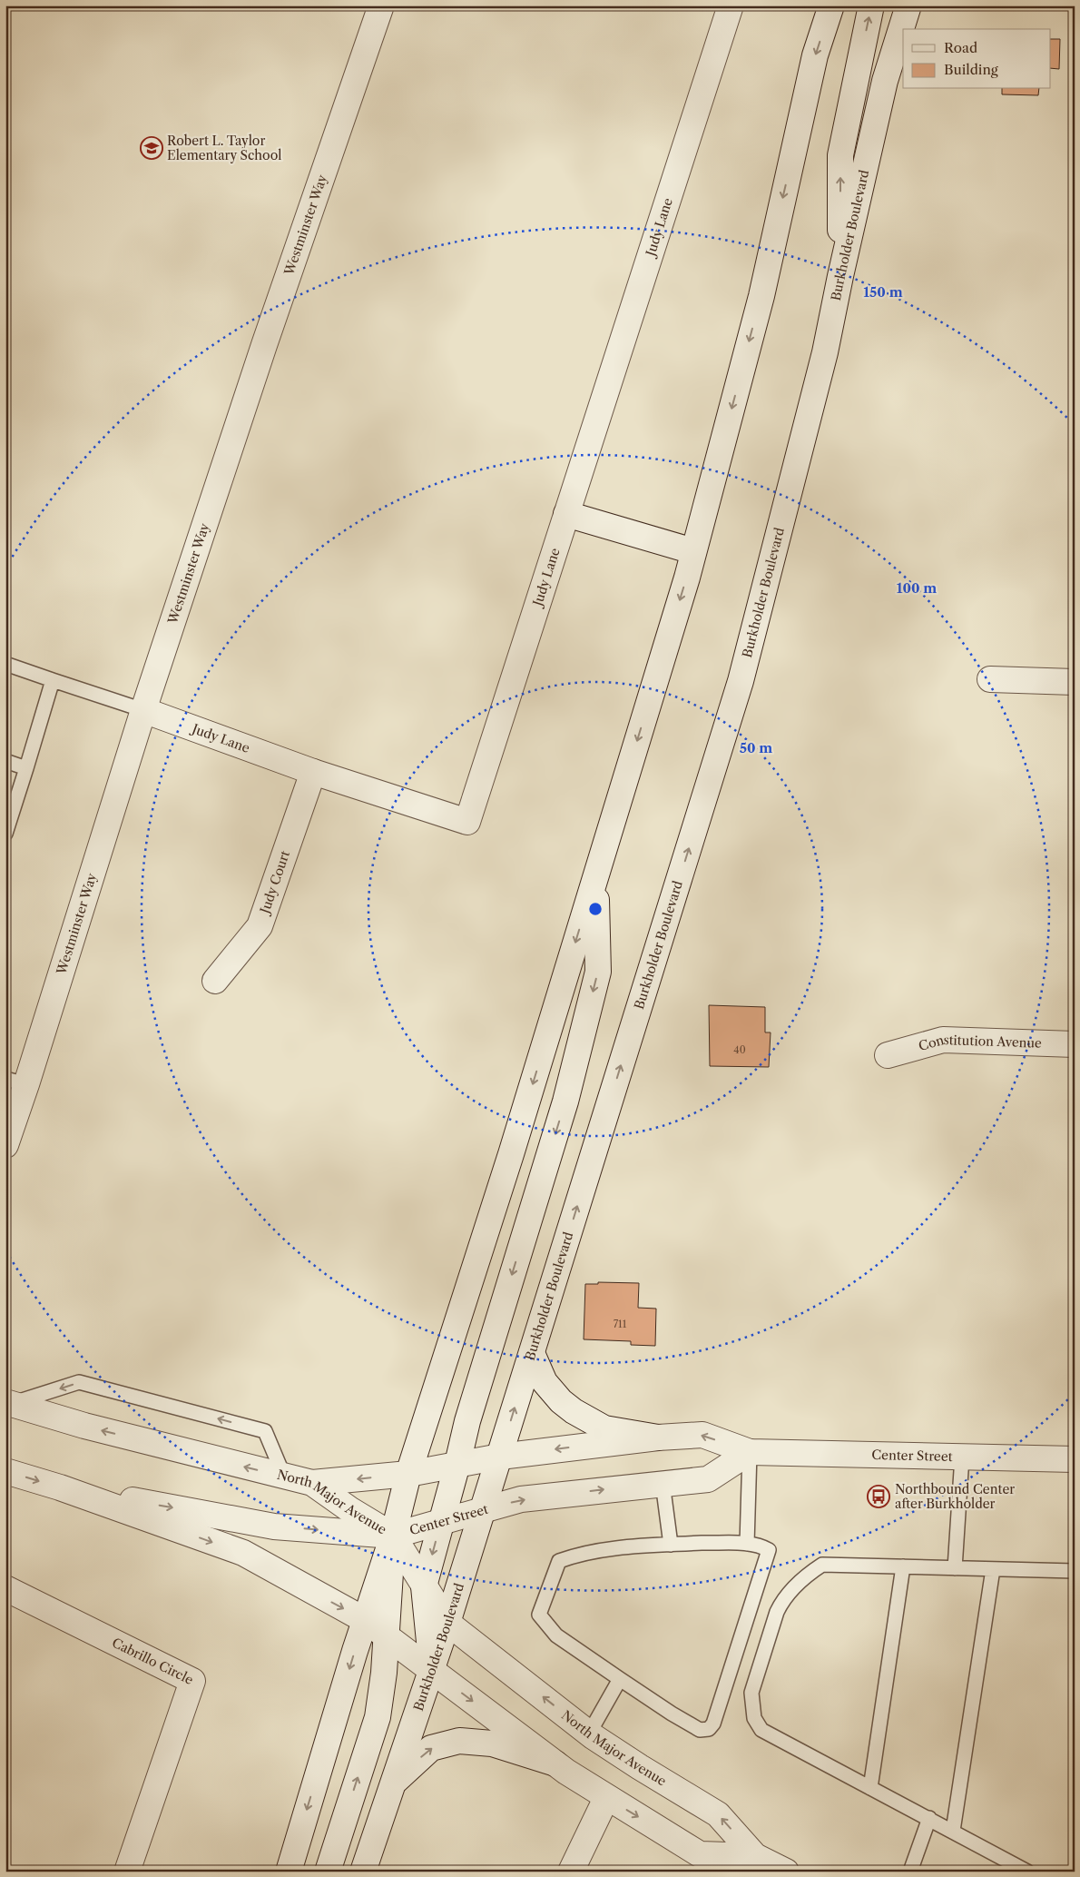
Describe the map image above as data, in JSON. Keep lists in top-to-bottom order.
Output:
{
  "streets": {
    "street": [
      "Westminster Way",
      "Judy Lane",
      "Burkholder Boulevard",
      "Judy Court",
      "Constitution Avenue",
      "Center Street",
      "North Major Avenue",
      "Cabrillo Circle"
    ]
  },
  "crossings": [
    ["Westminster Way", "Judy Lane"],
    ["Judy Lane", "Judy Court"],
    ["Burkholder Boulevard", "Center Street"],
    ["Burkholder Boulevard", "North Major Avenue"],
    ["Center Street", "North Major Avenue"]
  ],
  "places": {
    "school or university": ["Robert L. Taylor Elementary School"],
    "bus stop": ["Northbound Center after Burkholder"]
  },
  "house_numbers": ["40", "711"],
  "legend": ["Road", "Building"],
  "rings": ["150 m", "100 m", "50 m"]
}
